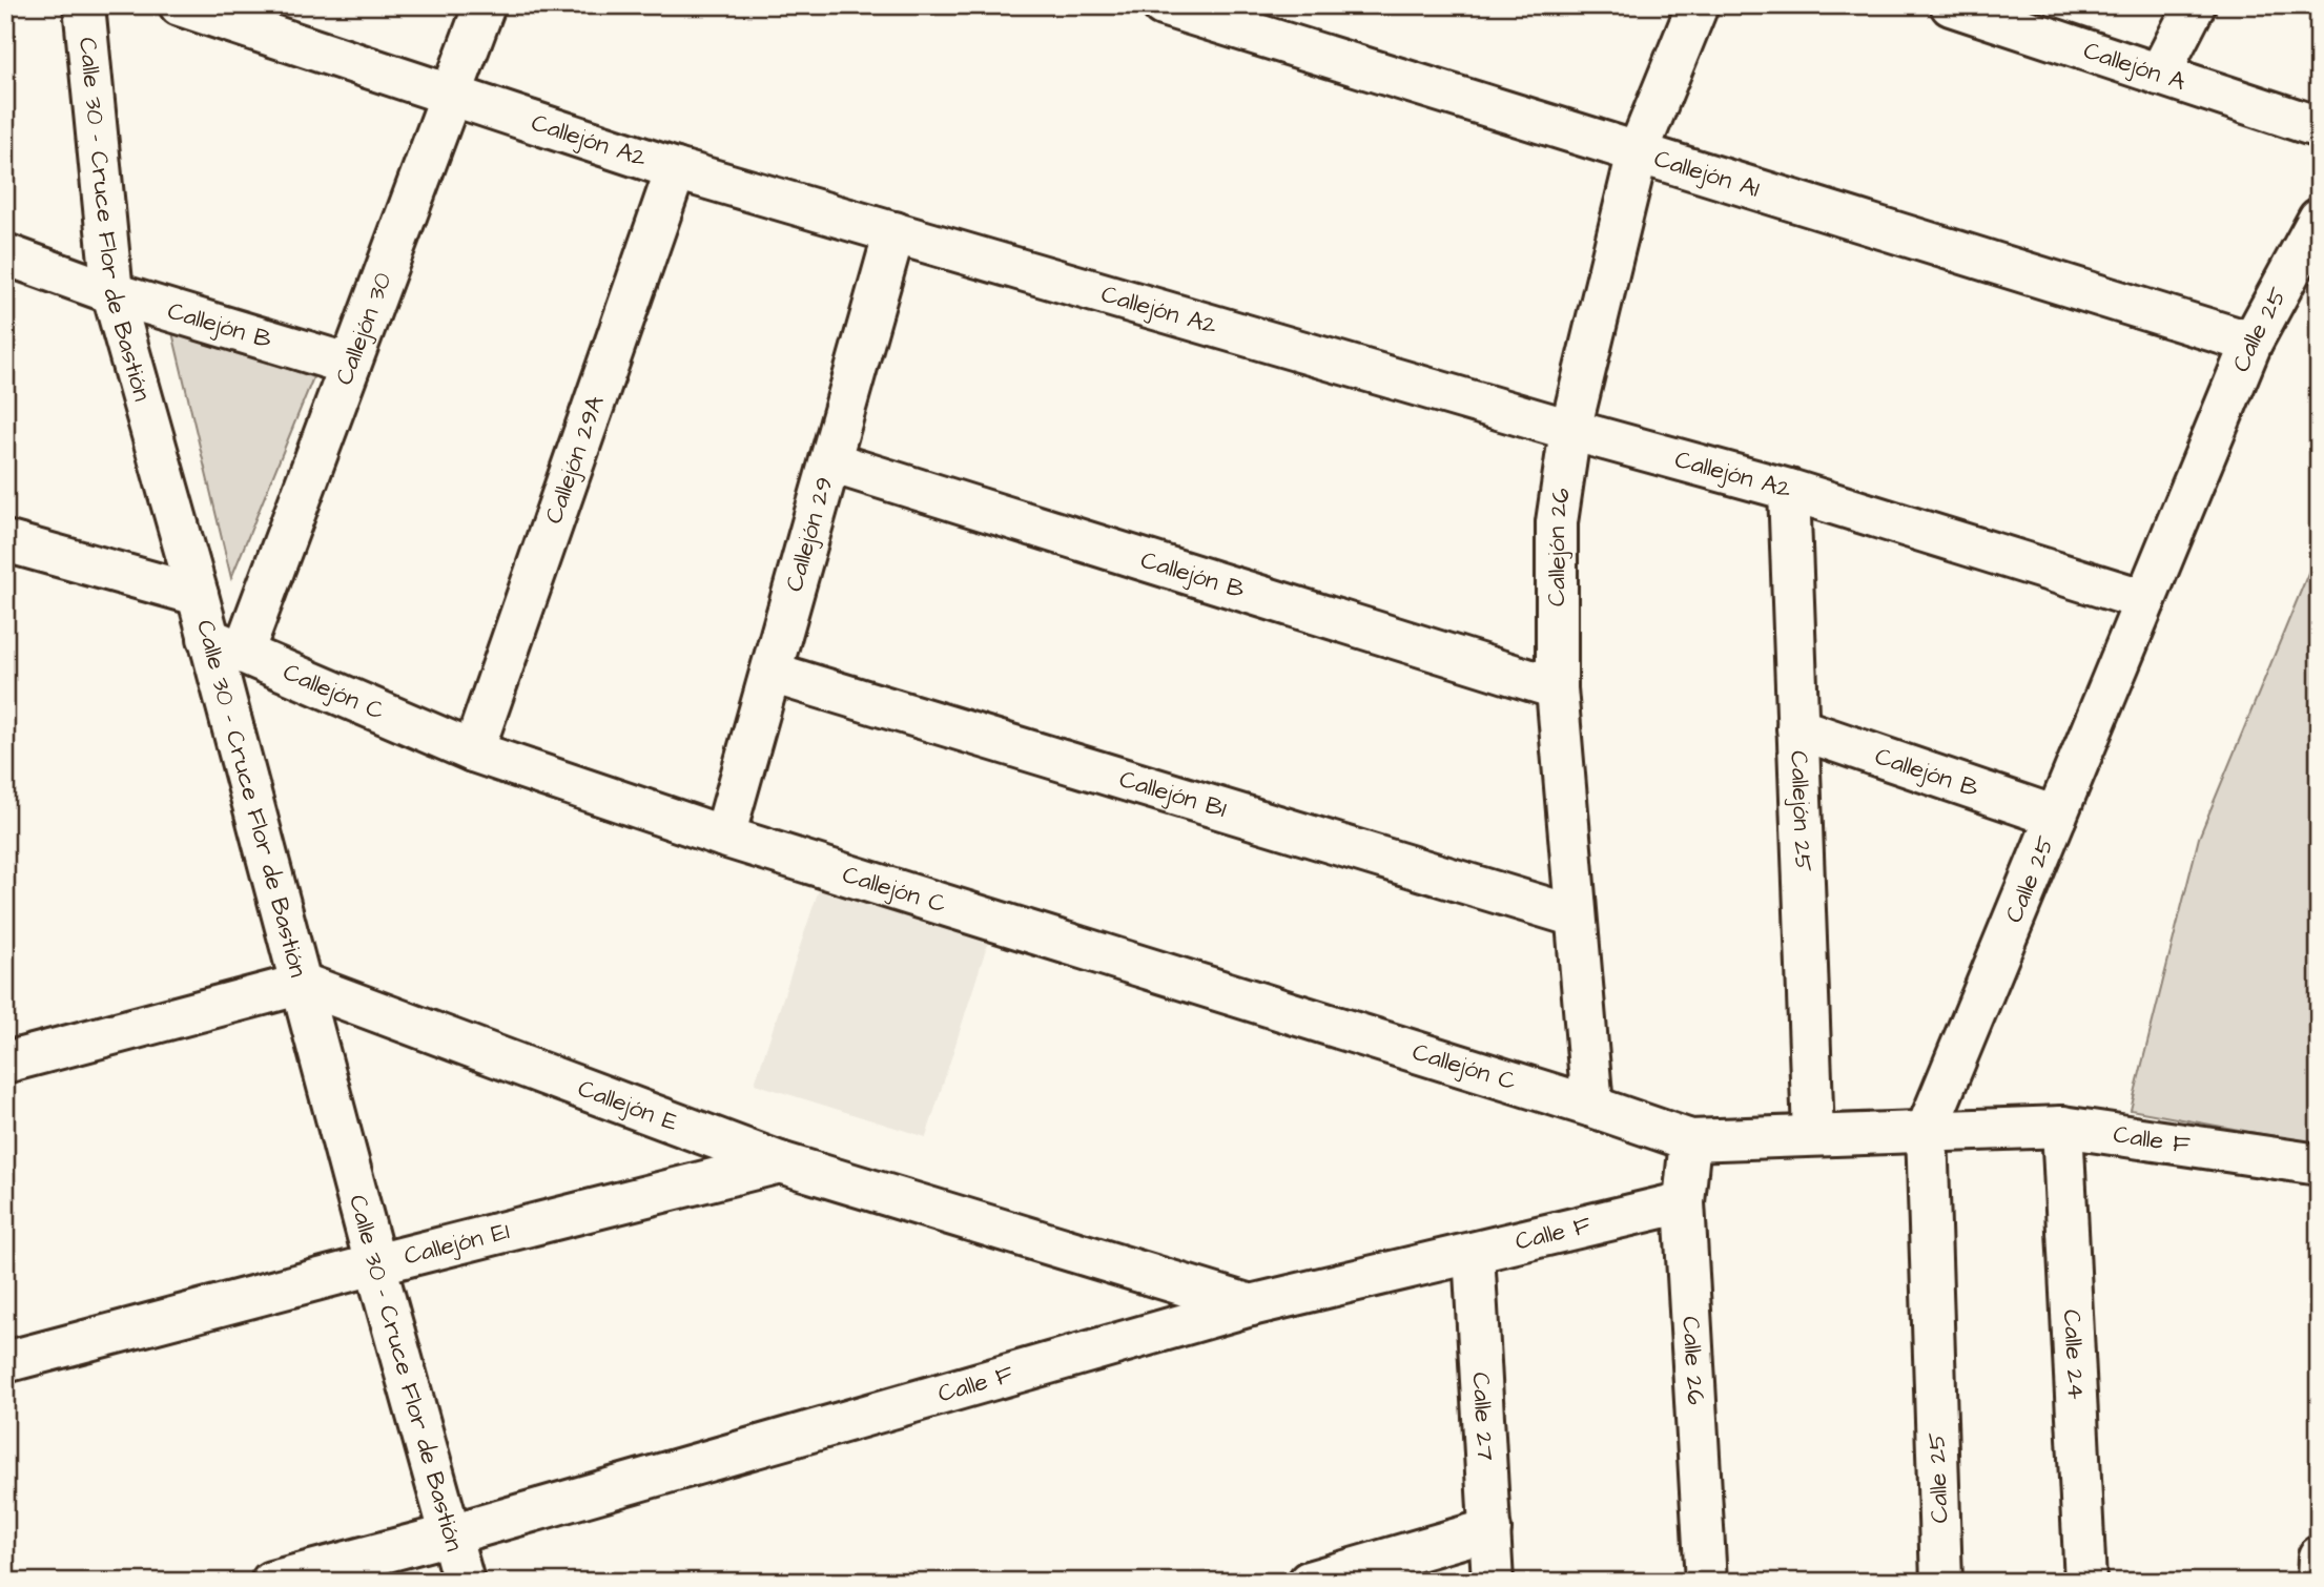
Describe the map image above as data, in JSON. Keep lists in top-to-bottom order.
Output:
{
  "streets": {
    "street": [
      "Callejón A",
      "Callejón A2",
      "Callejón A1",
      "Calle 30 - Cruce Flor de Bastión",
      "Callejón B",
      "Callejón 30",
      "Calle 25",
      "Callejón 29A",
      "Callejón 29",
      "Callejón 26",
      "Callejón C",
      "Callejón B1",
      "Callejón 25",
      "Callejón E",
      "Calle F",
      "Callejón E1",
      "Calle 24",
      "Calle 26",
      "Calle 27"
    ]
  },
  "crossings": [
    ["Callejón A2", "Callejón 30"],
    ["Callejón A2", "Calle 25"],
    ["Callejón A2", "Callejón 29A"],
    ["Callejón A2", "Callejón 29"],
    ["Callejón A2", "Callejón 26"],
    ["Callejón A2", "Callejón 25"],
    ["Callejón A1", "Calle 25"],
    ["Callejón A1", "Callejón 26"],
    ["Calle 30 - Cruce Flor de Bastión", "Callejón B"],
    ["Calle 30 - Cruce Flor de Bastión", "Callejón 30"],
    ["Calle 30 - Cruce Flor de Bastión", "Callejón C"],
    ["Calle 30 - Cruce Flor de Bastión", "Callejón E"],
    ["Calle 30 - Cruce Flor de Bastión", "Calle F"],
    ["Calle 30 - Cruce Flor de Bastión", "Callejón E1"],
    ["Callejón B", "Callejón 30"],
    ["Callejón B", "Calle 25"],
    ["Callejón B", "Callejón 29"],
    ["Callejón B", "Callejón 26"],
    ["Callejón B", "Callejón 25"],
    ["Callejón 30", "Callejón C"],
    ["Calle 25", "Calle F"],
    ["Callejón 29A", "Callejón C"],
    ["Callejón 29", "Callejón C"],
    ["Callejón 29", "Callejón B1"],
    ["Callejón 26", "Callejón C"],
    ["Callejón 26", "Callejón B1"],
    ["Callejón 26", "Calle F"],
    ["Callejón C", "Calle F"],
    ["Callejón 25", "Calle F"],
    ["Callejón E", "Calle F"],
    ["Callejón E", "Callejón E1"],
    ["Calle F", "Calle 24"],
    ["Calle F", "Calle 26"],
    ["Calle F", "Calle 27"]
  ]
}
